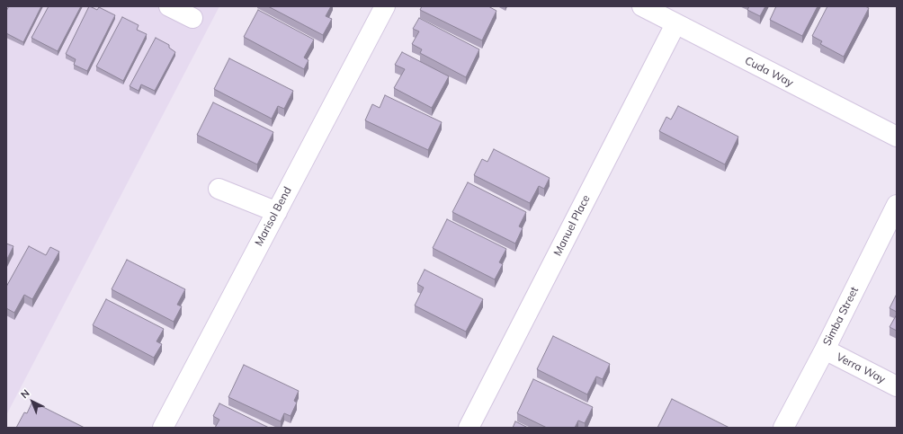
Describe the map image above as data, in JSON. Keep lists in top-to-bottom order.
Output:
{
  "streets": {
    "street": [
      "Cuda Way",
      "Marisol Bend",
      "Manuel Place",
      "Simba Street",
      "Verra Way"
    ]
  },
  "crossings": [
    ["Cuda Way", "Manuel Place"],
    ["Simba Street", "Verra Way"]
  ],
  "north": "top left"
}
